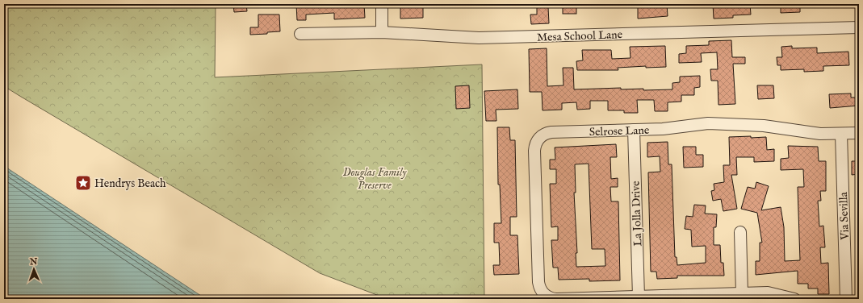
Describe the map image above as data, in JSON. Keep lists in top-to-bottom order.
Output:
{
  "streets": {
    "street": [
      "Mesa School Lane",
      "Selrose Lane",
      "La Jolla Drive",
      "Via Sevilla"
    ]
  },
  "crossings": [
    ["Selrose Lane", "La Jolla Drive"],
    ["Selrose Lane", "Via Sevilla"]
  ],
  "parks": ["Douglas Family Preserve"],
  "places": {
    "place": ["Hendrys Beach"]
  },
  "north": "top"
}
